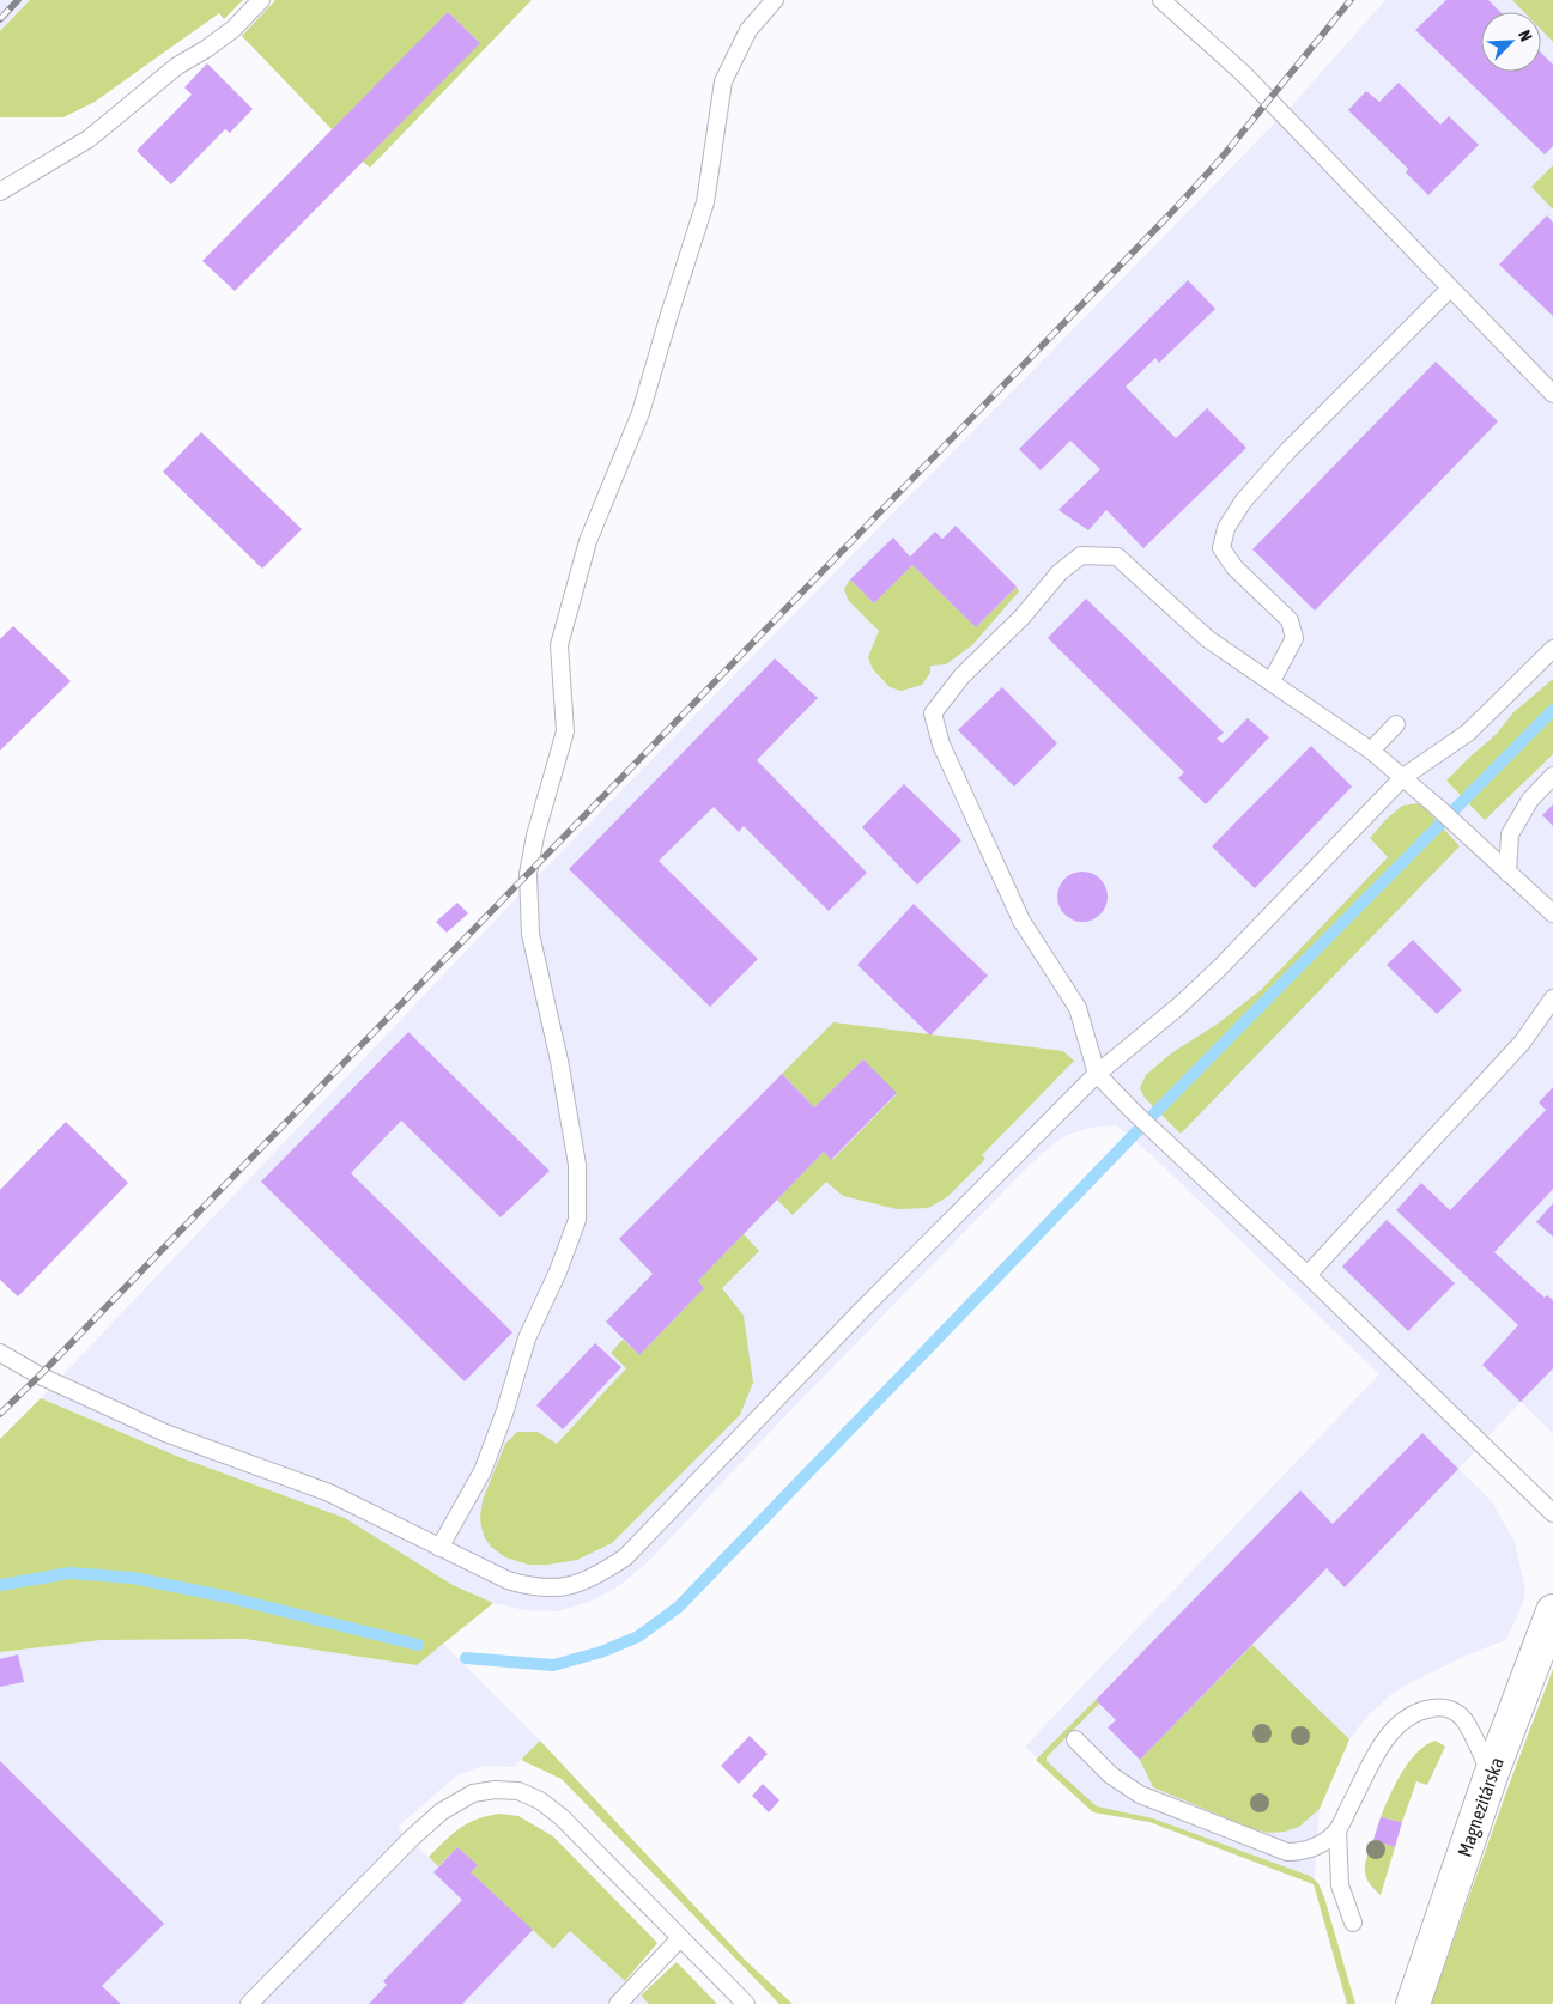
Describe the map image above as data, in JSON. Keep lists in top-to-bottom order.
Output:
{
  "streets": {
    "street": ["Magnezitárska"]
  },
  "north": "top right"
}
